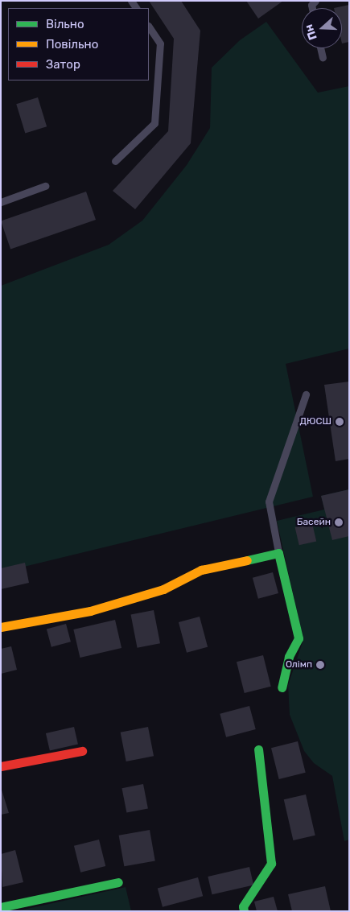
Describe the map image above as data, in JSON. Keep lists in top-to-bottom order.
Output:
{
  "places": ["ДЮСШ", "Басейн", "Олімп"],
  "legend": ["Вільно", "Повільно", "Затор"],
  "north": "left"
}
